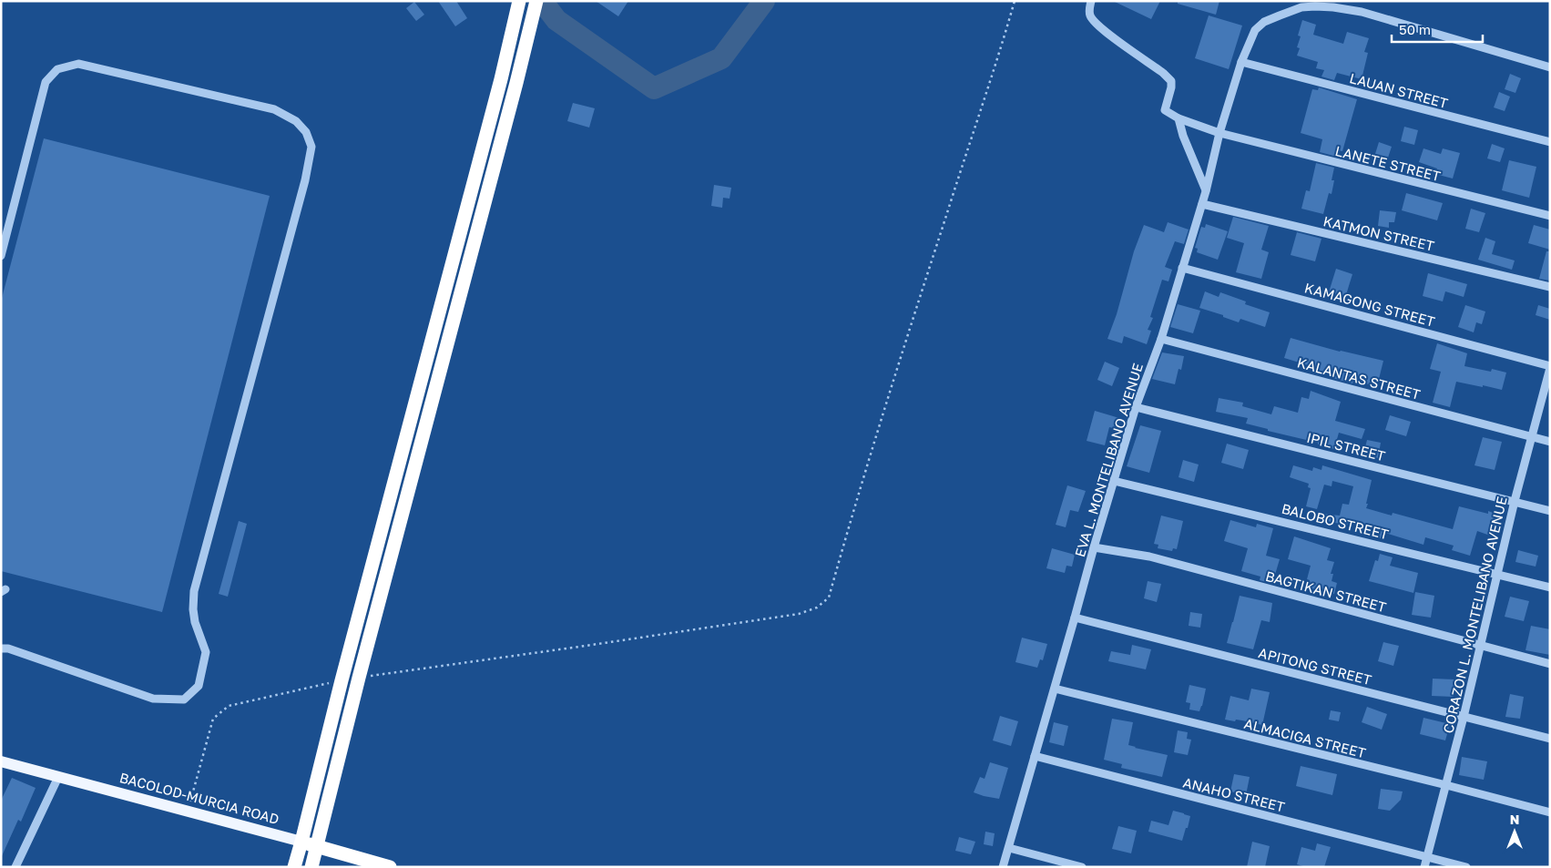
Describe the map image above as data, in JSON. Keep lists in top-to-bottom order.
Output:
{
  "streets": {
    "highway": ["BACOLOD-MURCIA ROAD"],
    "street": [
      "LAUAN STREET",
      "LANETE STREET",
      "KATMON STREET",
      "KAMAGONG STREET",
      "KALANTAS STREET",
      "IPIL STREET",
      "EVA L. MONTELIBANO AVENUE",
      "BALOBO STREET",
      "BAGTIKAN STREET",
      "CORAZON L. MONTELIBANO AVENUE",
      "APITONG STREET",
      "ALMACIGA STREET",
      "ANAHO STREET"
    ]
  },
  "crossings": [
    ["LAUAN STREET", "EVA L. MONTELIBANO AVENUE"],
    ["LANETE STREET", "EVA L. MONTELIBANO AVENUE"],
    ["KATMON STREET", "EVA L. MONTELIBANO AVENUE"],
    ["KAMAGONG STREET", "EVA L. MONTELIBANO AVENUE"],
    ["KAMAGONG STREET", "CORAZON L. MONTELIBANO AVENUE"],
    ["KALANTAS STREET", "EVA L. MONTELIBANO AVENUE"],
    ["KALANTAS STREET", "CORAZON L. MONTELIBANO AVENUE"],
    ["IPIL STREET", "EVA L. MONTELIBANO AVENUE"],
    ["IPIL STREET", "CORAZON L. MONTELIBANO AVENUE"],
    ["EVA L. MONTELIBANO AVENUE", "BALOBO STREET"],
    ["EVA L. MONTELIBANO AVENUE", "BAGTIKAN STREET"],
    ["EVA L. MONTELIBANO AVENUE", "APITONG STREET"],
    ["EVA L. MONTELIBANO AVENUE", "ALMACIGA STREET"],
    ["EVA L. MONTELIBANO AVENUE", "ANAHO STREET"],
    ["BALOBO STREET", "CORAZON L. MONTELIBANO AVENUE"],
    ["BAGTIKAN STREET", "CORAZON L. MONTELIBANO AVENUE"],
    ["CORAZON L. MONTELIBANO AVENUE", "APITONG STREET"],
    ["CORAZON L. MONTELIBANO AVENUE", "ALMACIGA STREET"],
    ["CORAZON L. MONTELIBANO AVENUE", "ANAHO STREET"]
  ],
  "scale_bar": "50 m",
  "north": "top"
}
